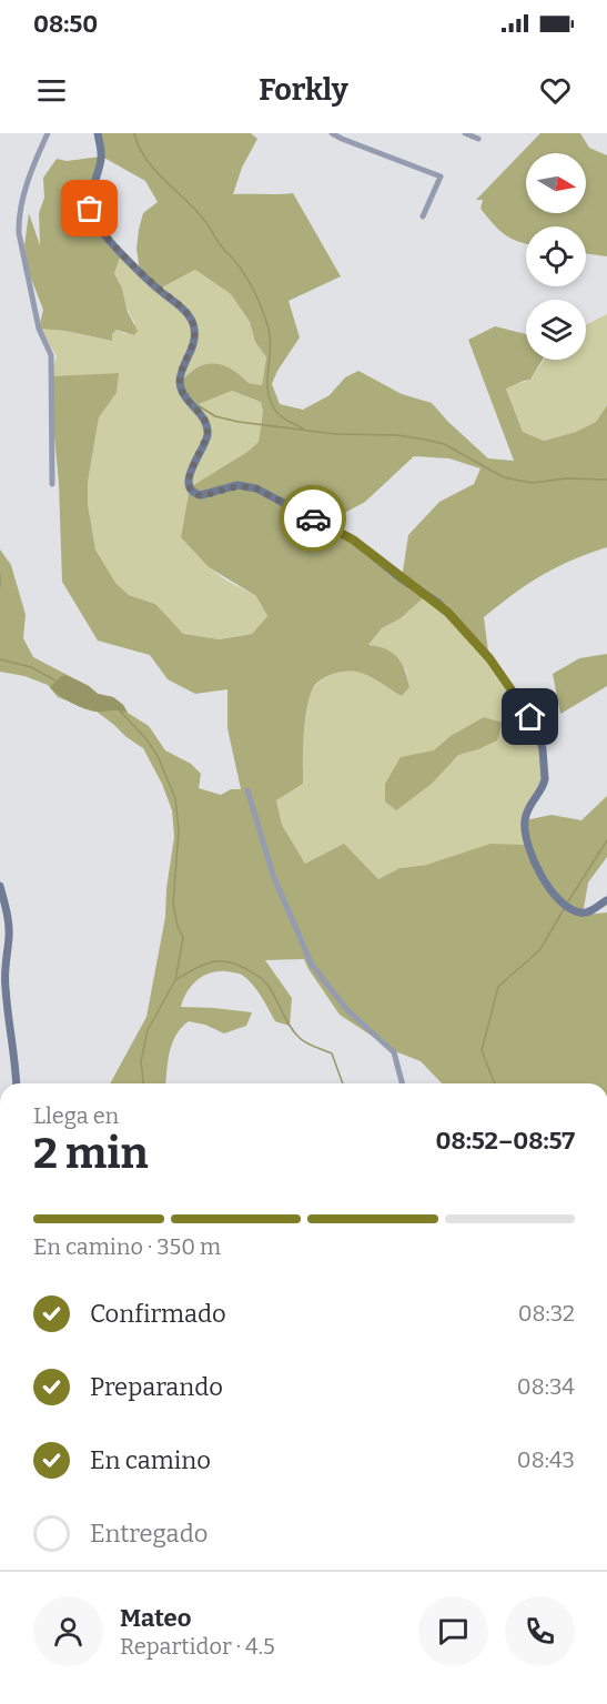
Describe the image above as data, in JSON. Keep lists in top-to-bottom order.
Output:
{
  "north": "right",
  "page": {
    "status": "08:50",
    "header": "Forkly",
    "heading": ["2 min", "Llega en", "08:52–08:57"],
    "panel": ["Mateo", "Repartidor · 4.5"],
    "bar": "En camino · 350 m",
    "list": [
      ["Confirmado", "08:32"],
      ["Preparando", "08:34"],
      ["En camino", "08:43"],
      "Entregado"
    ]
  }
}
